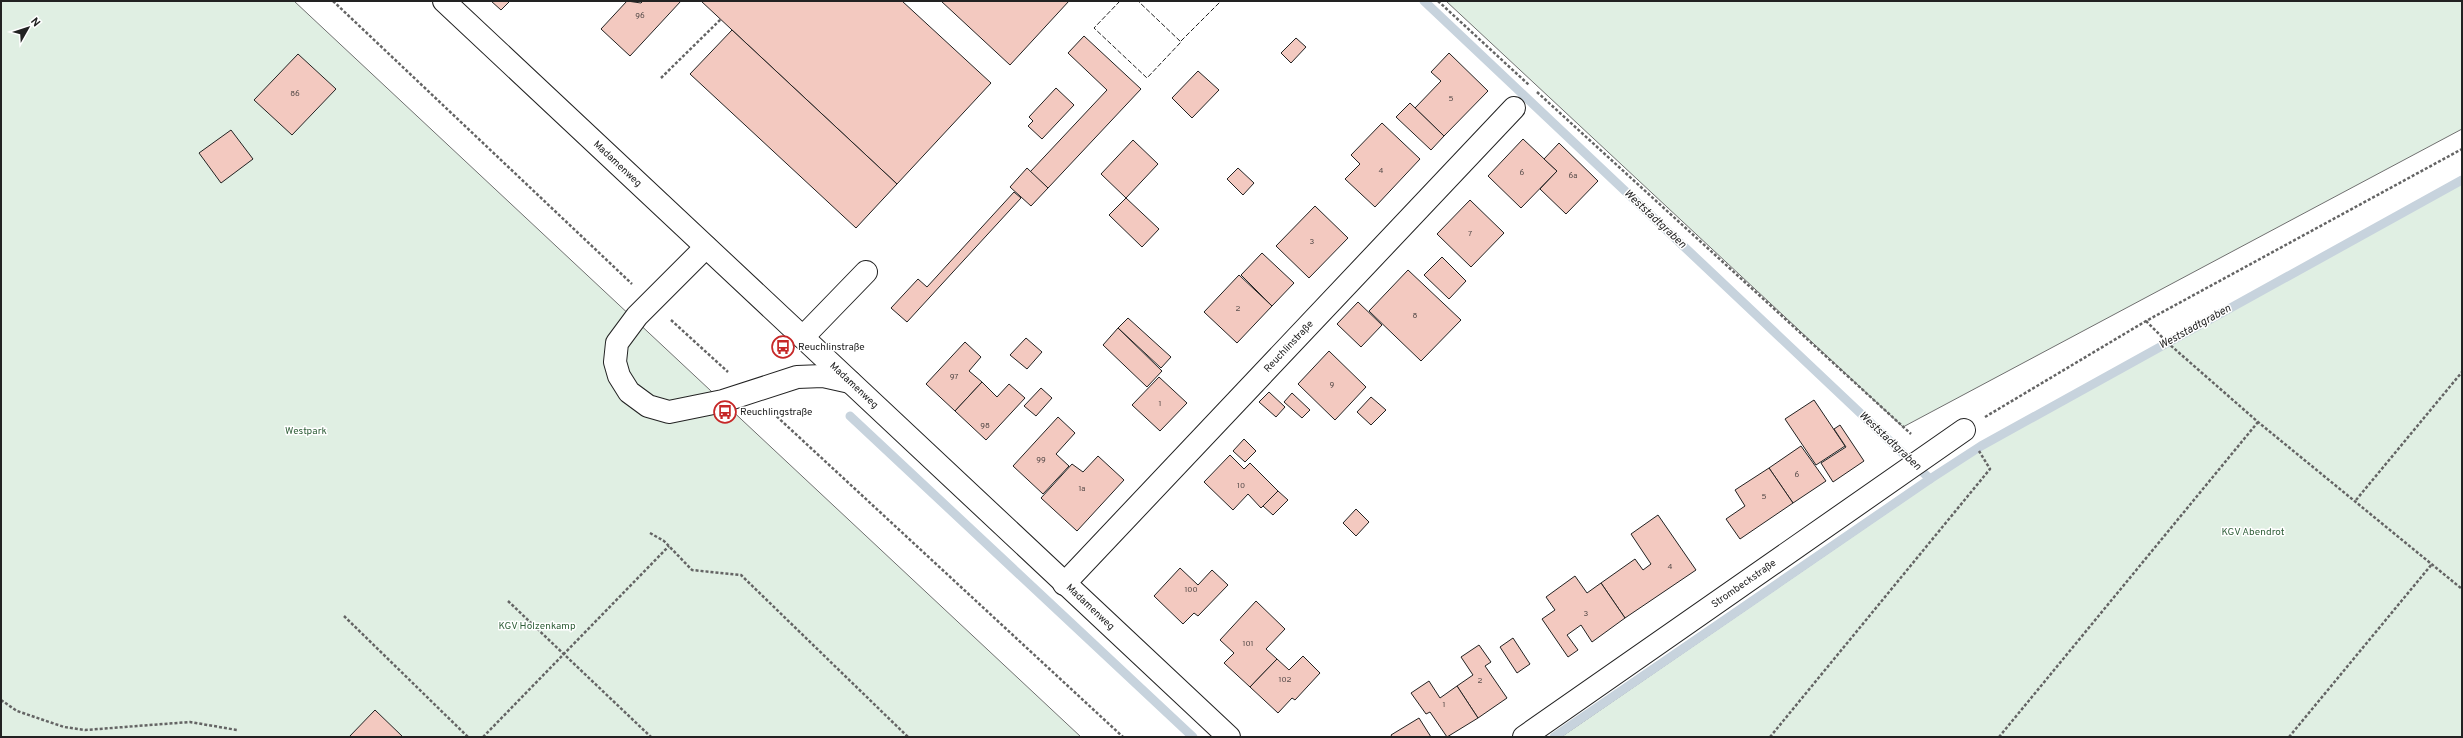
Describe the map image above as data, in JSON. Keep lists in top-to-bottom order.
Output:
{
  "streets": {
    "street": ["Madamenweg", "Reuchlinstraße", "Strombeckstraße"]
  },
  "crossings": [
    ["Madamenweg", "Reuchlinstraße"]
  ],
  "water": ["Weststadtgraben"],
  "parks": ["Westpark", "KGV Abendrot", "KGV Holzenkamp"],
  "places": {
    "bus stop": ["Reuchlinstraße", "Reuchlingstraße"]
  },
  "house_numbers": [
    "96",
    "86",
    "5",
    "4",
    "6",
    "6a",
    "7",
    "3",
    "2",
    "8",
    "97",
    "9",
    "1",
    "98",
    "99",
    "6",
    "10",
    "1a",
    "5",
    "4",
    "100",
    "3",
    "101",
    "102",
    "2",
    "1"
  ],
  "north": "top right"
}
